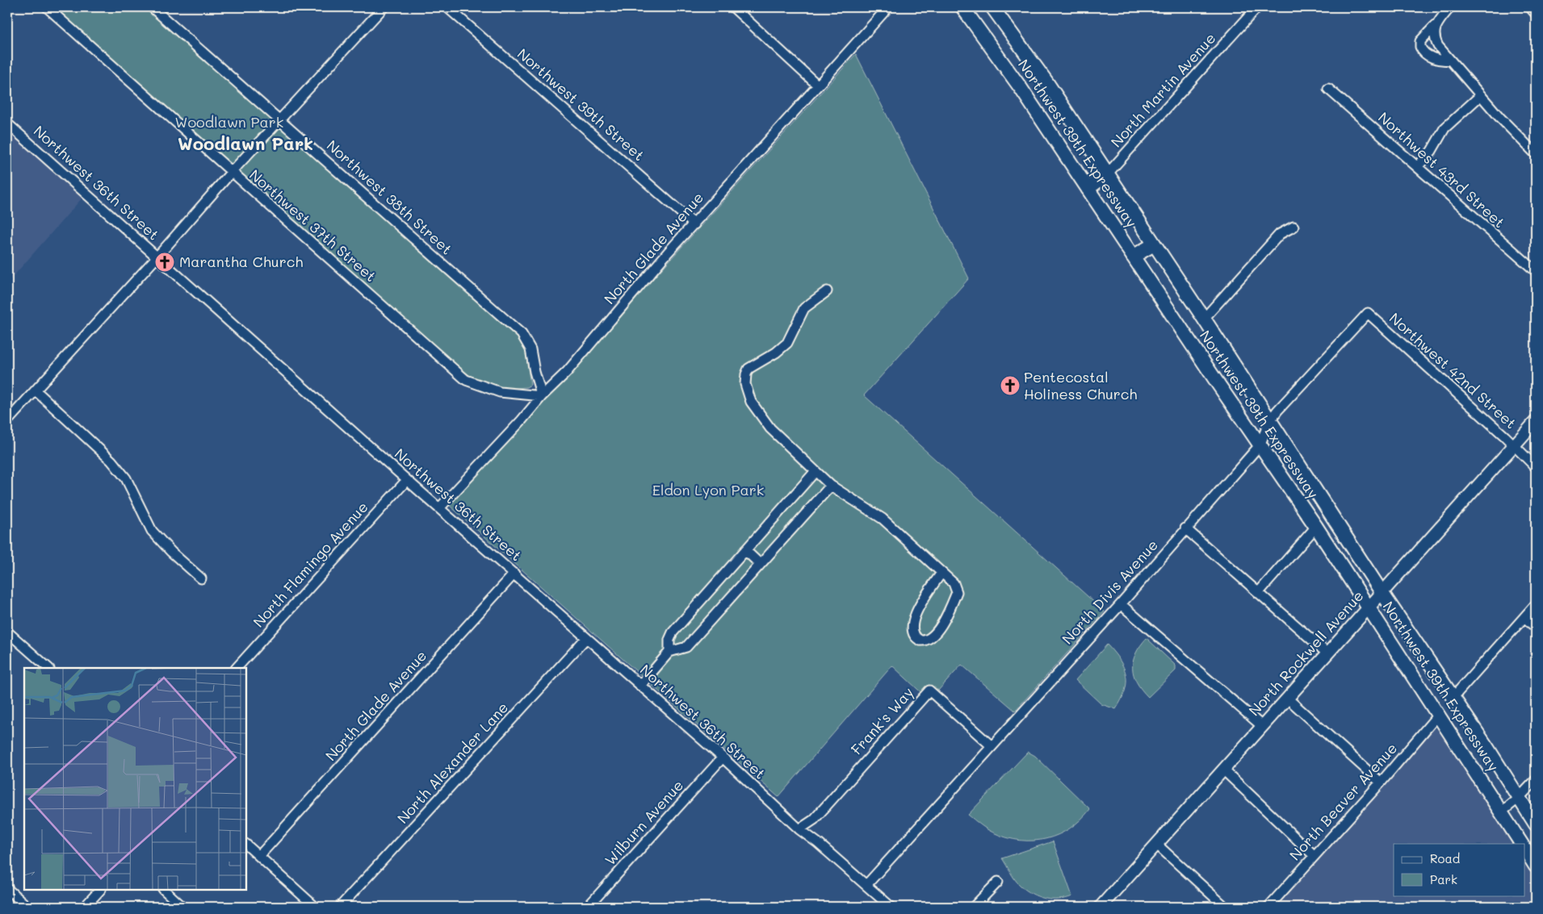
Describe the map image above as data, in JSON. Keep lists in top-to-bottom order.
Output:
{
  "streets": {
    "highway": ["Northwest 39th Expressway"],
    "main road": ["North Rockwell Avenue"],
    "street": [
      "North Martin Avenue",
      "Northwest 39th Street",
      "Northwest 43rd Street",
      "Northwest 36th Street",
      "Northwest 38th Street",
      "Northwest 37th Street",
      "North Glade Avenue",
      "Northwest 42nd Street",
      "North Flamingo Avenue",
      "North Divis Avenue",
      "Frank's Way",
      "North Alexander Lane",
      "North Beaver Avenue",
      "Wilburn Avenue"
    ]
  },
  "crossings": [
    ["North Martin Avenue", "Northwest 39th Expressway"],
    ["Northwest 39th Street", "North Glade Avenue"],
    ["Northwest 39th Expressway", "North Divis Avenue"],
    ["Northwest 39th Expressway", "North Rockwell Avenue"],
    ["Northwest 39th Expressway", "North Beaver Avenue"],
    ["Northwest 36th Street", "North Glade Avenue"],
    ["Northwest 36th Street", "North Flamingo Avenue"],
    ["Northwest 36th Street", "North Divis Avenue"],
    ["Northwest 36th Street", "Frank's Way"],
    ["Northwest 36th Street", "North Alexander Lane"],
    ["Northwest 36th Street", "Wilburn Avenue"],
    ["Northwest 38th Street", "Northwest 37th Street"],
    ["Northwest 38th Street", "North Glade Avenue"],
    ["Northwest 37th Street", "North Glade Avenue"],
    ["Northwest 42nd Street", "North Divis Avenue"],
    ["Northwest 42nd Street", "North Rockwell Avenue"],
    ["North Divis Avenue", "Frank's Way"]
  ],
  "districts": ["Woodlawn Park"],
  "parks": ["Woodlawn Park", "Eldon Lyon Park"],
  "places": {
    "church": ["Marantha Church", "Pentecostal Holiness Church"]
  },
  "legend": ["Road", "Park"]
}
